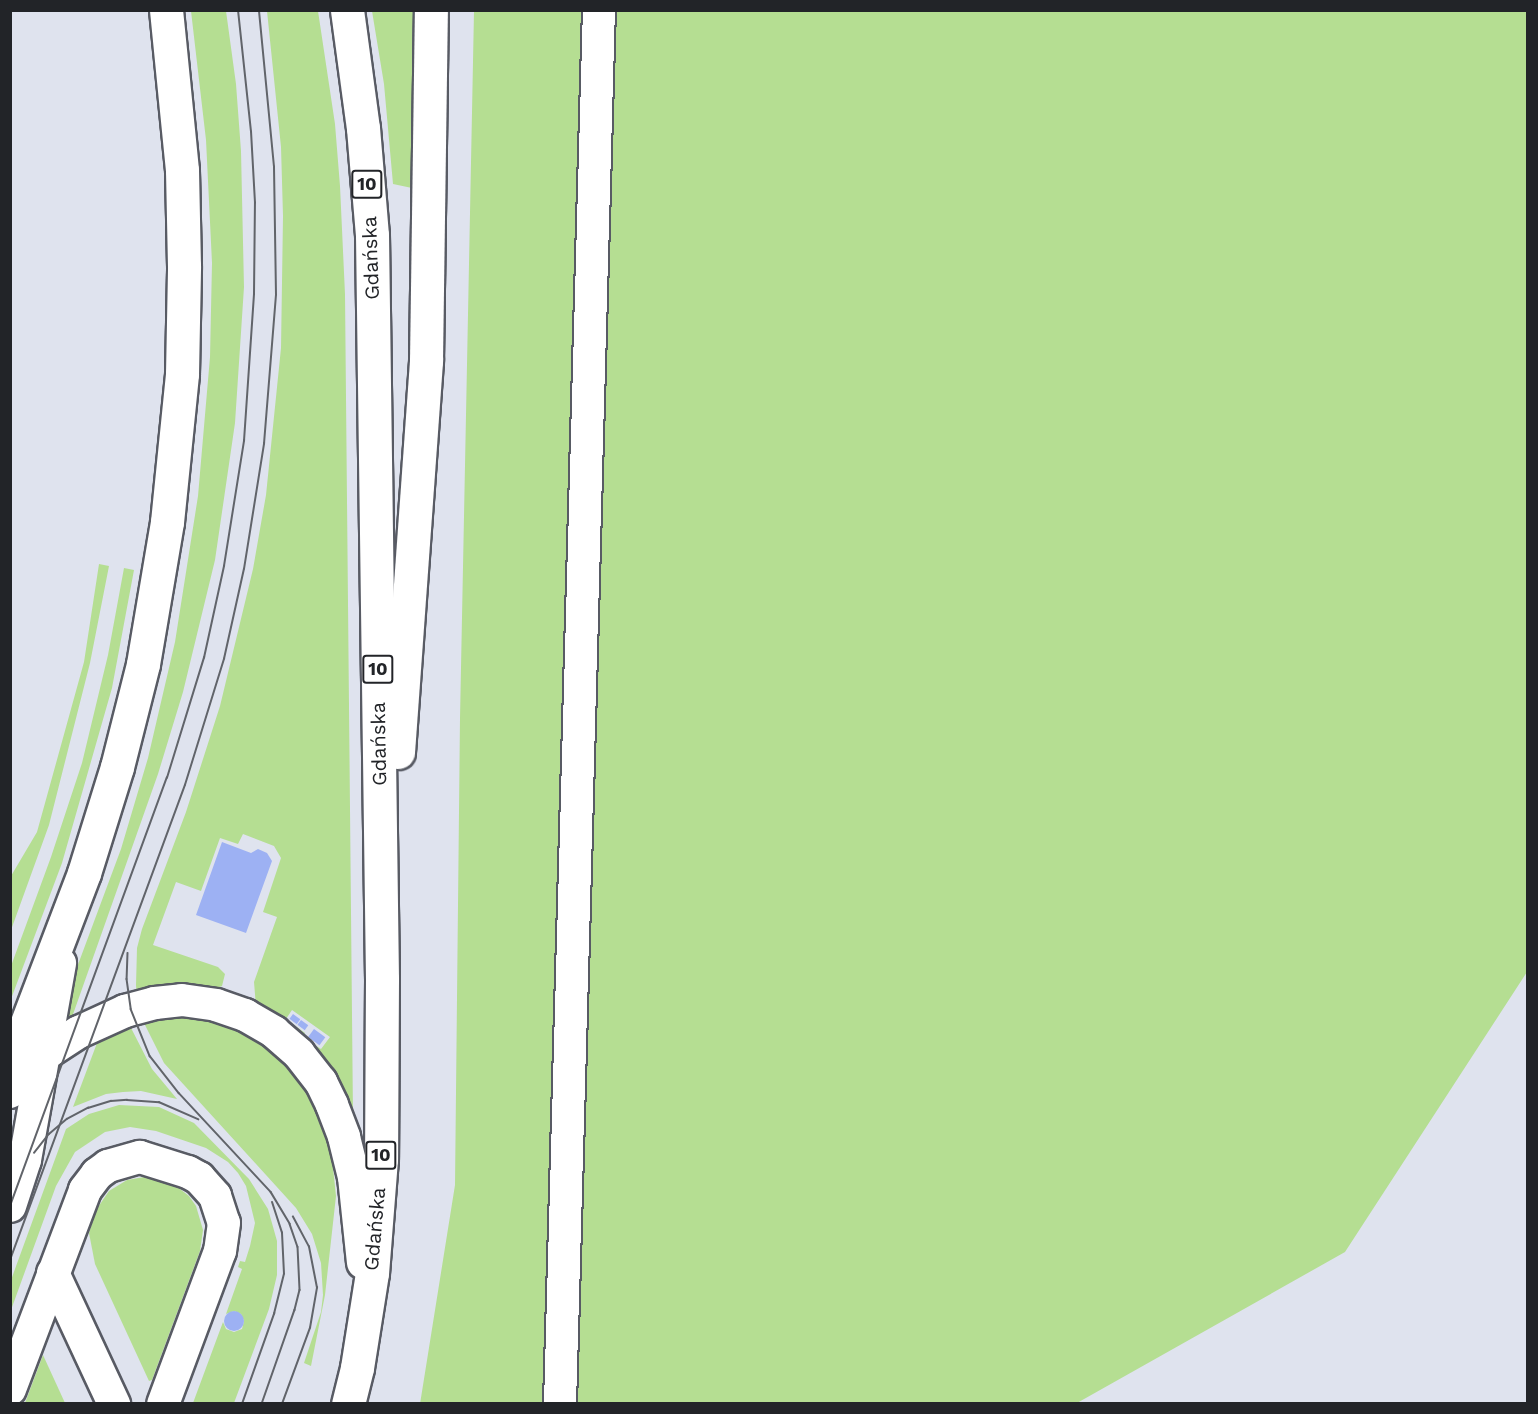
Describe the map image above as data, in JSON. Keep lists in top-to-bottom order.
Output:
{
  "streets": {
    "main road": ["10", "Gdańska"]
  }
}
